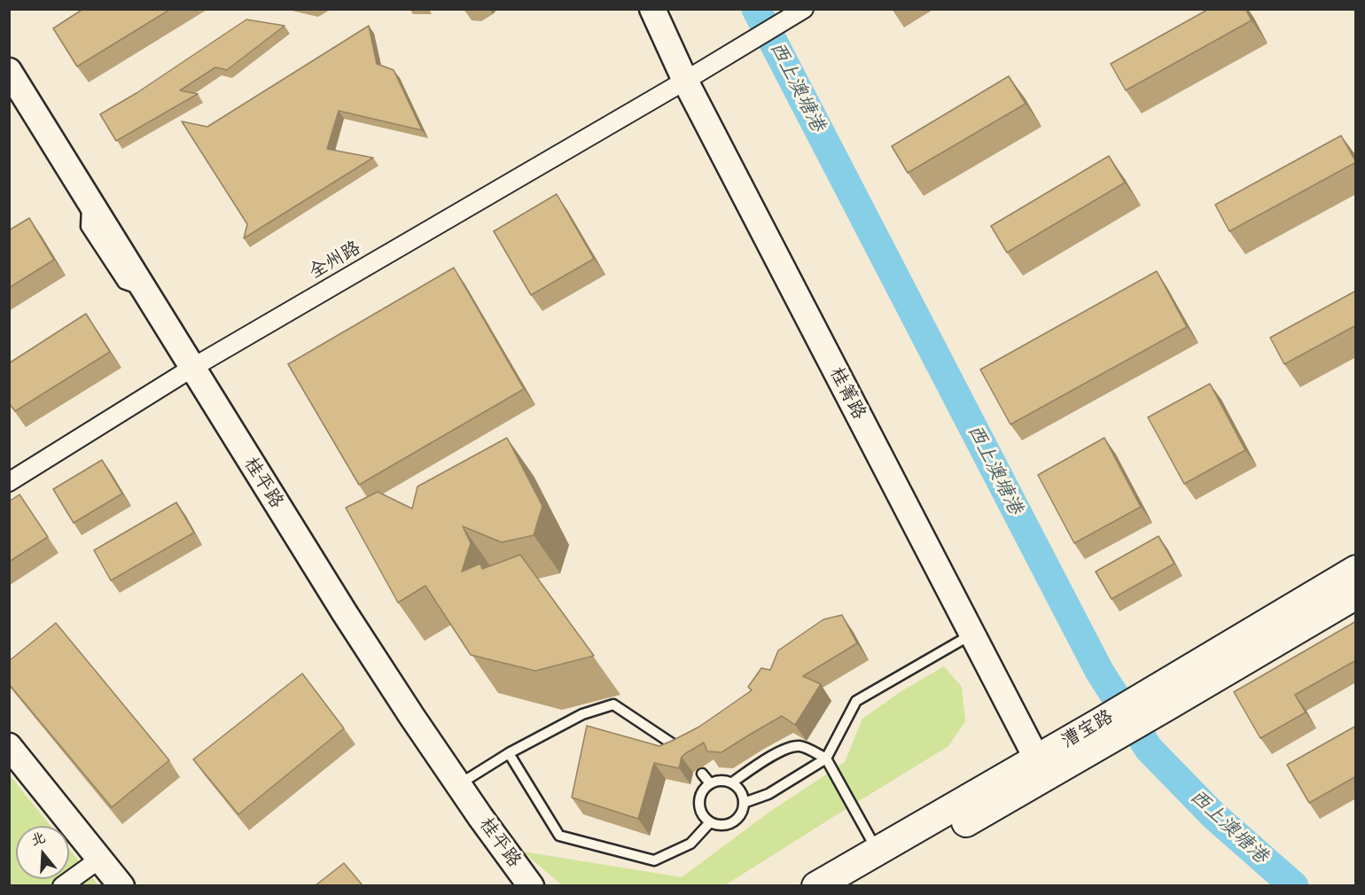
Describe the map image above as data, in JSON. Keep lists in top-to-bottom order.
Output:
{
  "streets": {
    "main road": ["漕宝路"],
    "street": ["全州路", "桂箐路", "桂平路"]
  },
  "crossings": [
    ["全州路", "桂箐路"],
    ["全州路", "桂平路"],
    ["桂箐路", "漕宝路"]
  ],
  "water": ["西上澳塘港"],
  "north": "top"
}
